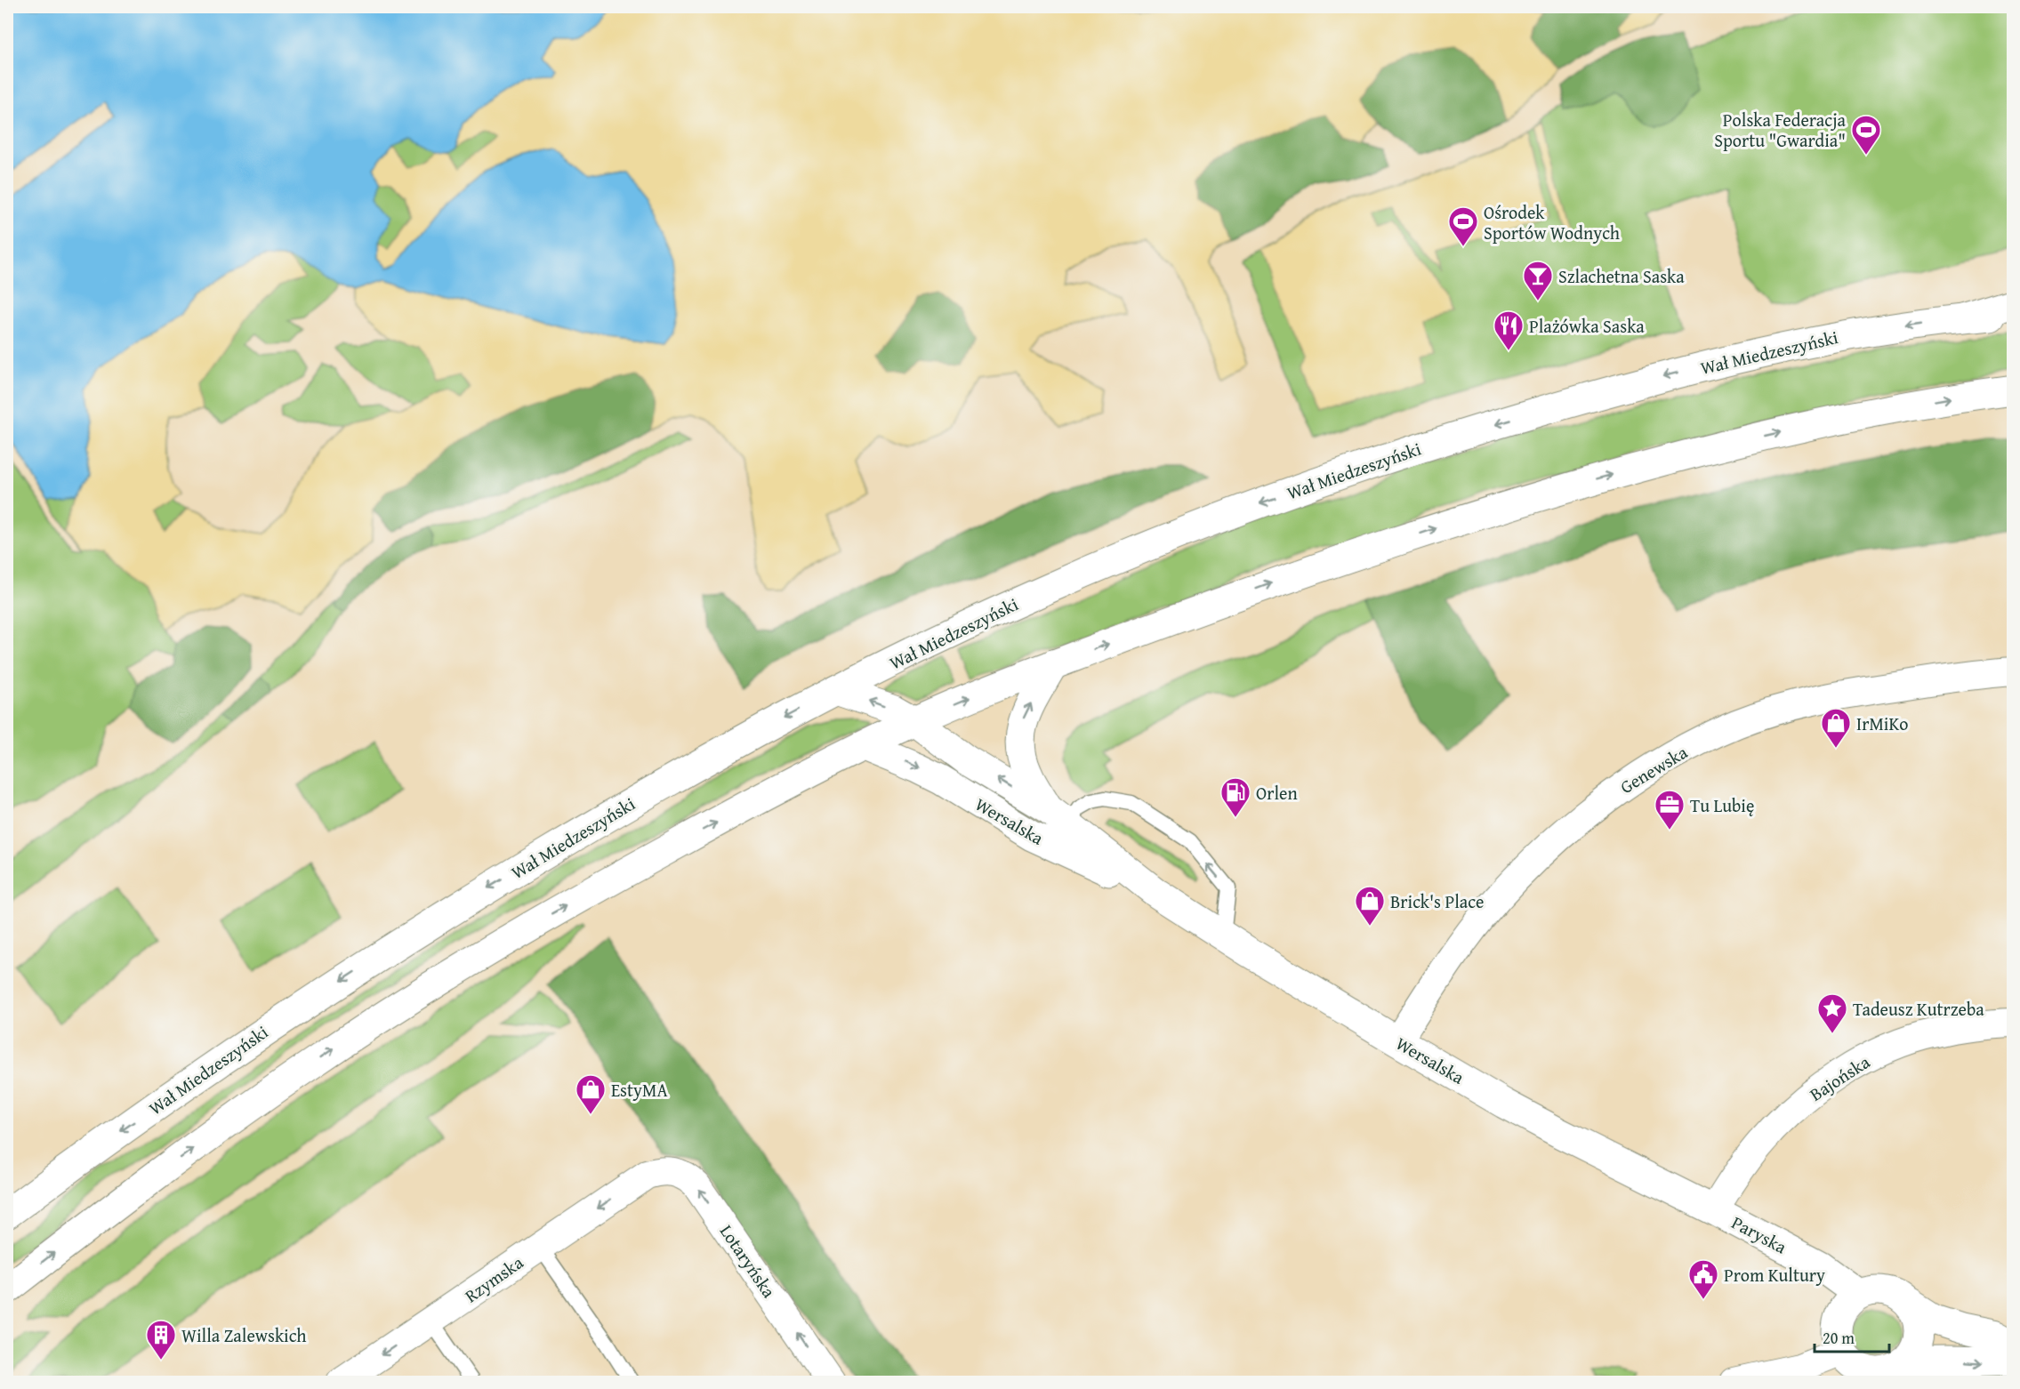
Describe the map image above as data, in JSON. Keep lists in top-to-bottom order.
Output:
{
  "streets": {
    "main road": ["Wał Miedzeszyński", "Wersalska", "Paryska"],
    "street": [
      "Genewska",
      "Bajońska",
      "Lotaryńska",
      "Rzymska"
    ]
  },
  "crossings": [
    ["Wał Miedzeszyński", "Wersalska"],
    ["Genewska", "Wersalska"],
    ["Wersalska", "Bajońska"],
    ["Wersalska", "Paryska"],
    ["Bajońska", "Paryska"],
    ["Lotaryńska", "Rzymska"]
  ],
  "one_way": ["Lotaryńska", "Rzymska"],
  "places": {
    "sports": ["Polska Federacja Sportu \"Gwardia\"", "Ośrodek Sportów Wodnych"],
    "bar": ["Szlachetna Saska"],
    "restaurant": ["Plażówka Saska"],
    "shop": ["IrMiKo", "Brick's Place", "EstyMA"],
    "fuel station": ["Orlen"],
    "office": ["Tu Lubię"],
    "place": ["Tadeusz Kutrzeba"],
    "public building": ["Prom Kultury"],
    "building": ["Willa Zalewskich"]
  },
  "scale_bar": "20 m"
}
